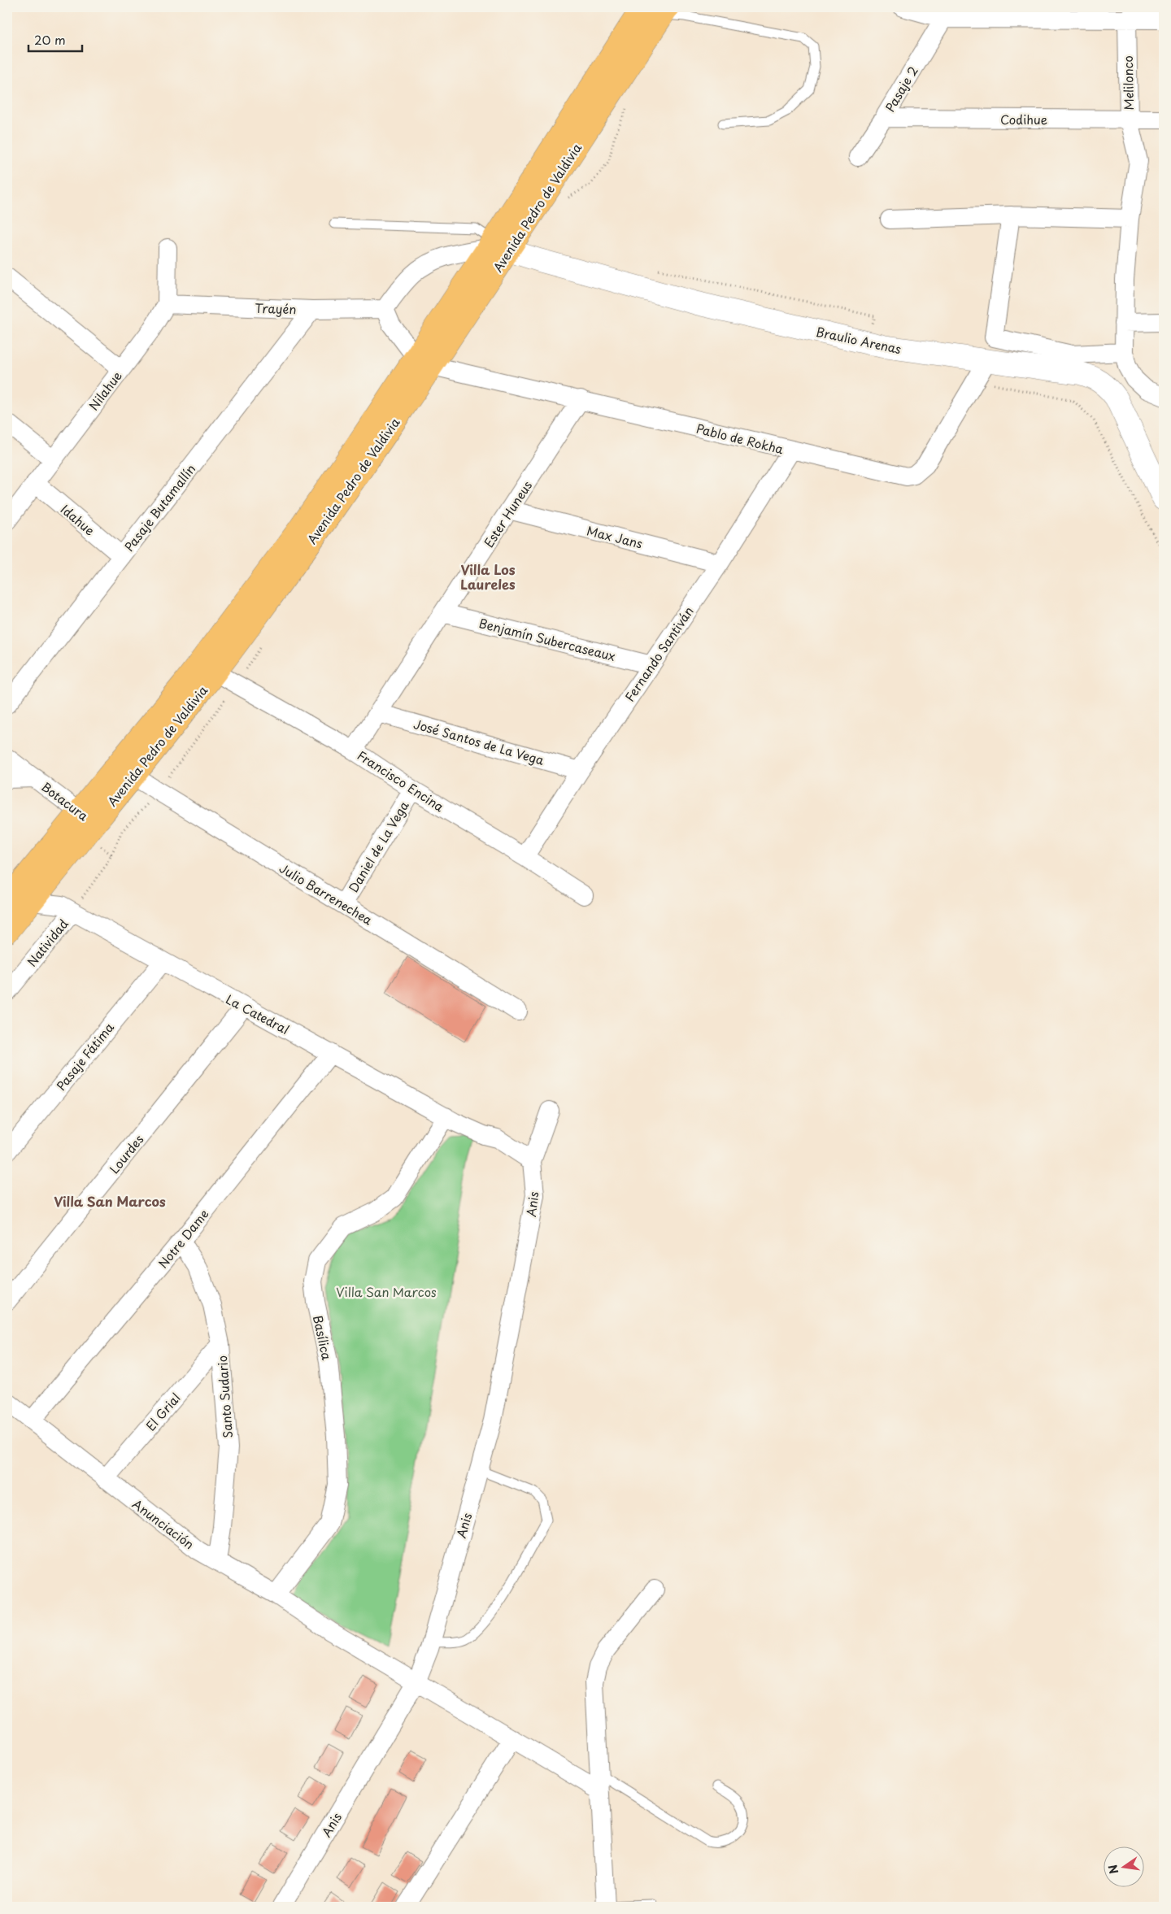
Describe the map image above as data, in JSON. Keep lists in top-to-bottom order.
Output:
{
  "streets": {
    "main road": ["Avenida Pedro de Valdivia"],
    "street": [
      "Melilonco",
      "Pasaje 2",
      "Codihue",
      "Trayén",
      "Braulio Arenas",
      "Nilahue",
      "Pablo de Rokha",
      "Pasaje Butamallín",
      "Ester Huneus",
      "Idahue",
      "Max Jans",
      "Benjamín Subercaseaux",
      "Fernando Santiván",
      "José Santos de La Vega",
      "Francisco Encina",
      "Botacura",
      "Daniel de La Vega",
      "Julio Barrenechea",
      "Natividad",
      "La Catedral",
      "Pasaje Fátima",
      "Lourdes",
      "Anis",
      "Notre Dame",
      "Basílica",
      "Santo Sudario",
      "El Grial",
      "Anunciación"
    ]
  },
  "crossings": [
    ["Melilonco", "Codihue"],
    ["Pasaje 2", "Codihue"],
    ["Avenida Pedro de Valdivia", "Braulio Arenas"],
    ["Avenida Pedro de Valdivia", "Pablo de Rokha"],
    ["Avenida Pedro de Valdivia", "Francisco Encina"],
    ["Avenida Pedro de Valdivia", "Botacura"],
    ["Avenida Pedro de Valdivia", "Julio Barrenechea"],
    ["Avenida Pedro de Valdivia", "La Catedral"],
    ["Trayén", "Nilahue"],
    ["Trayén", "Pasaje Butamallín"],
    ["Braulio Arenas", "Pablo de Rokha"],
    ["Nilahue", "Idahue"],
    ["Pablo de Rokha", "Ester Huneus"],
    ["Pablo de Rokha", "Fernando Santiván"],
    ["Pasaje Butamallín", "Idahue"],
    ["Ester Huneus", "Max Jans"],
    ["Ester Huneus", "Benjamín Subercaseaux"],
    ["Ester Huneus", "José Santos de La Vega"],
    ["Ester Huneus", "Francisco Encina"],
    ["Max Jans", "Fernando Santiván"],
    ["Benjamín Subercaseaux", "Fernando Santiván"],
    ["Fernando Santiván", "José Santos de La Vega"],
    ["Fernando Santiván", "Francisco Encina"],
    ["Francisco Encina", "Daniel de La Vega"],
    ["Daniel de La Vega", "Julio Barrenechea"],
    ["Natividad", "La Catedral"],
    ["La Catedral", "Pasaje Fátima"],
    ["La Catedral", "Lourdes"],
    ["La Catedral", "Anis"],
    ["La Catedral", "Notre Dame"],
    ["La Catedral", "Basílica"],
    ["Anis", "Anunciación"],
    ["Notre Dame", "Santo Sudario"],
    ["Notre Dame", "Anunciación"],
    ["Basílica", "Anunciación"],
    ["Santo Sudario", "El Grial"],
    ["Santo Sudario", "Anunciación"],
    ["El Grial", "Anunciación"]
  ],
  "districts": ["Villa Los Laureles", "Villa San Marcos"],
  "parks": ["Villa San Marcos"],
  "scale_bar": "20 m",
  "north": "left"
}
